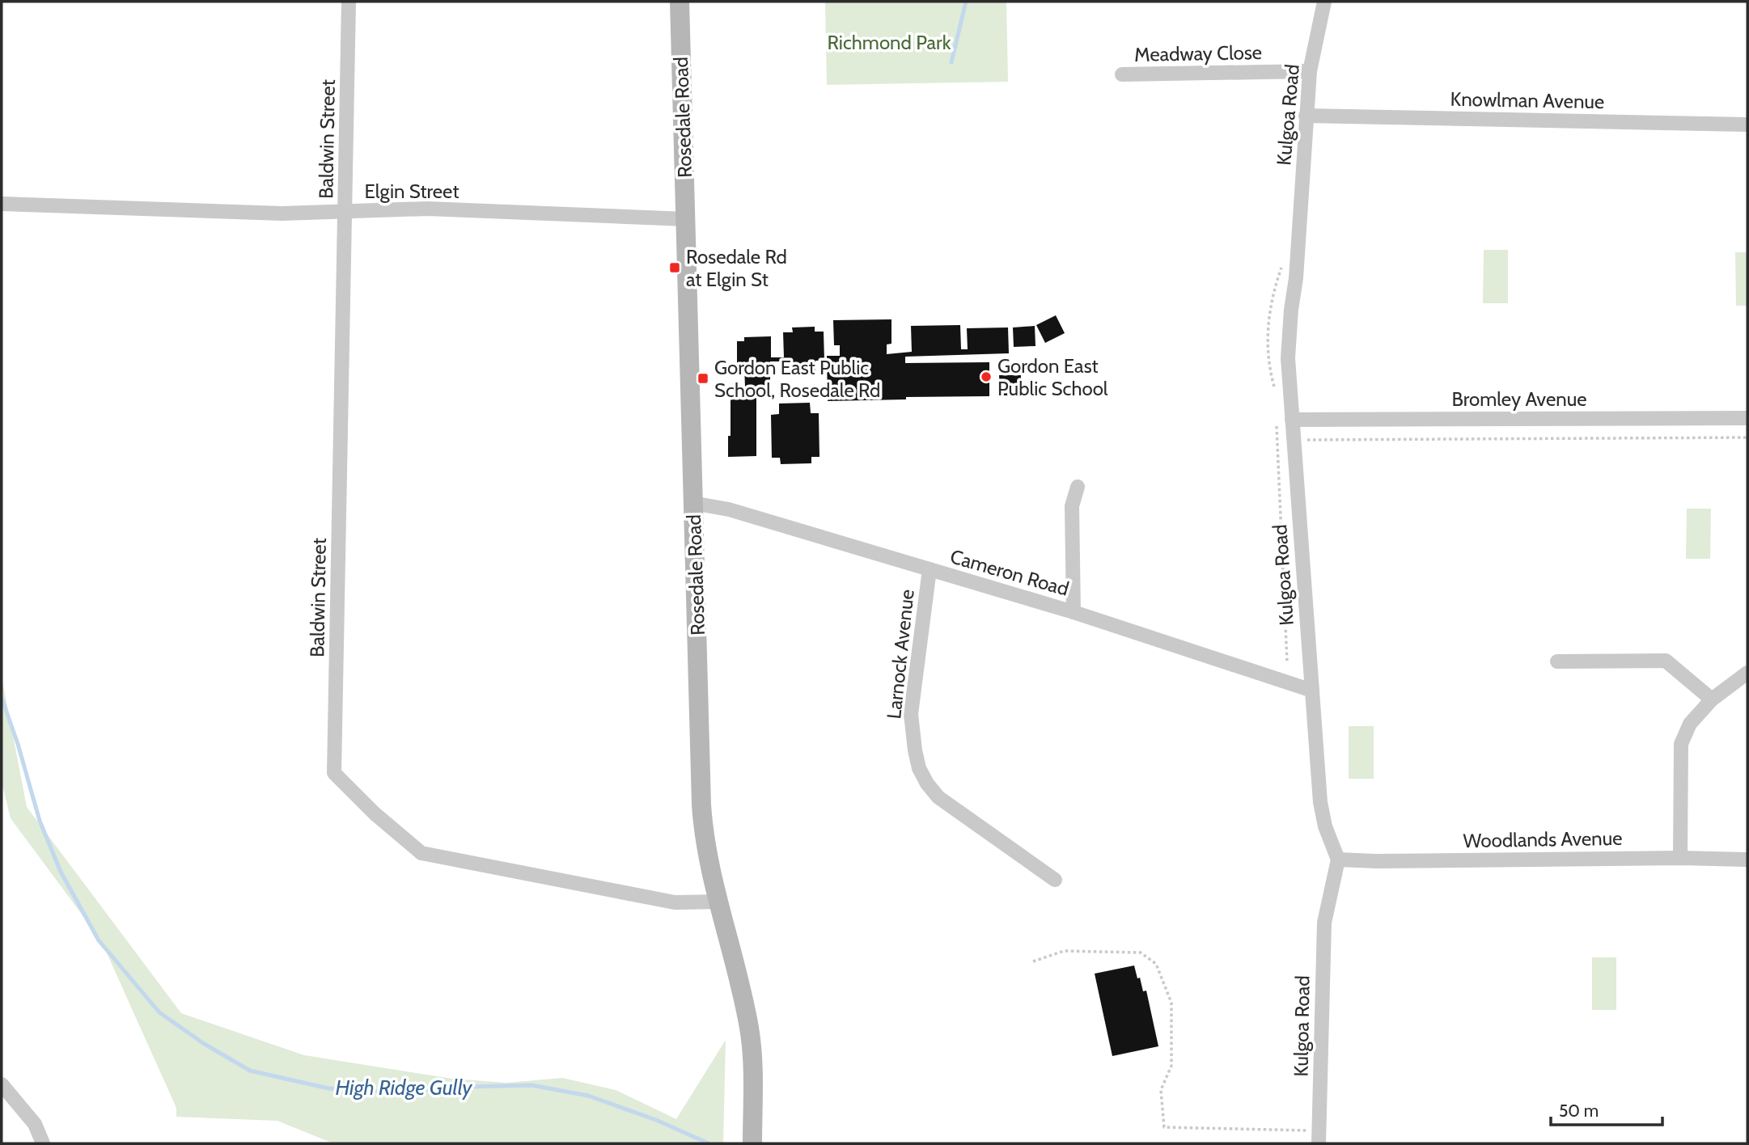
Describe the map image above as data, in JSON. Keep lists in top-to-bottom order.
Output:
{
  "streets": {
    "street": [
      "Meadway Close",
      "Knowlman Avenue",
      "Kulgoa Road",
      "Rosedale Road",
      "Baldwin Street",
      "Elgin Street",
      "Bromley Avenue",
      "Cameron Road",
      "Larnock Avenue",
      "Woodlands Avenue"
    ]
  },
  "crossings": [
    ["Meadway Close", "Kulgoa Road"],
    ["Knowlman Avenue", "Kulgoa Road"],
    ["Kulgoa Road", "Bromley Avenue"],
    ["Kulgoa Road", "Cameron Road"],
    ["Kulgoa Road", "Woodlands Avenue"],
    ["Rosedale Road", "Baldwin Street"],
    ["Rosedale Road", "Elgin Street"],
    ["Rosedale Road", "Cameron Road"],
    ["Baldwin Street", "Elgin Street"],
    ["Cameron Road", "Larnock Avenue"]
  ],
  "water": ["High Ridge Gully"],
  "parks": ["Richmond Park"],
  "places": {
    "transit": ["Rosedale Rd at Elgin St", "Gordon East Public School, Rosedale Rd"],
    "other": ["Gordon East Public School"]
  },
  "scale_bar": "50 m"
}
